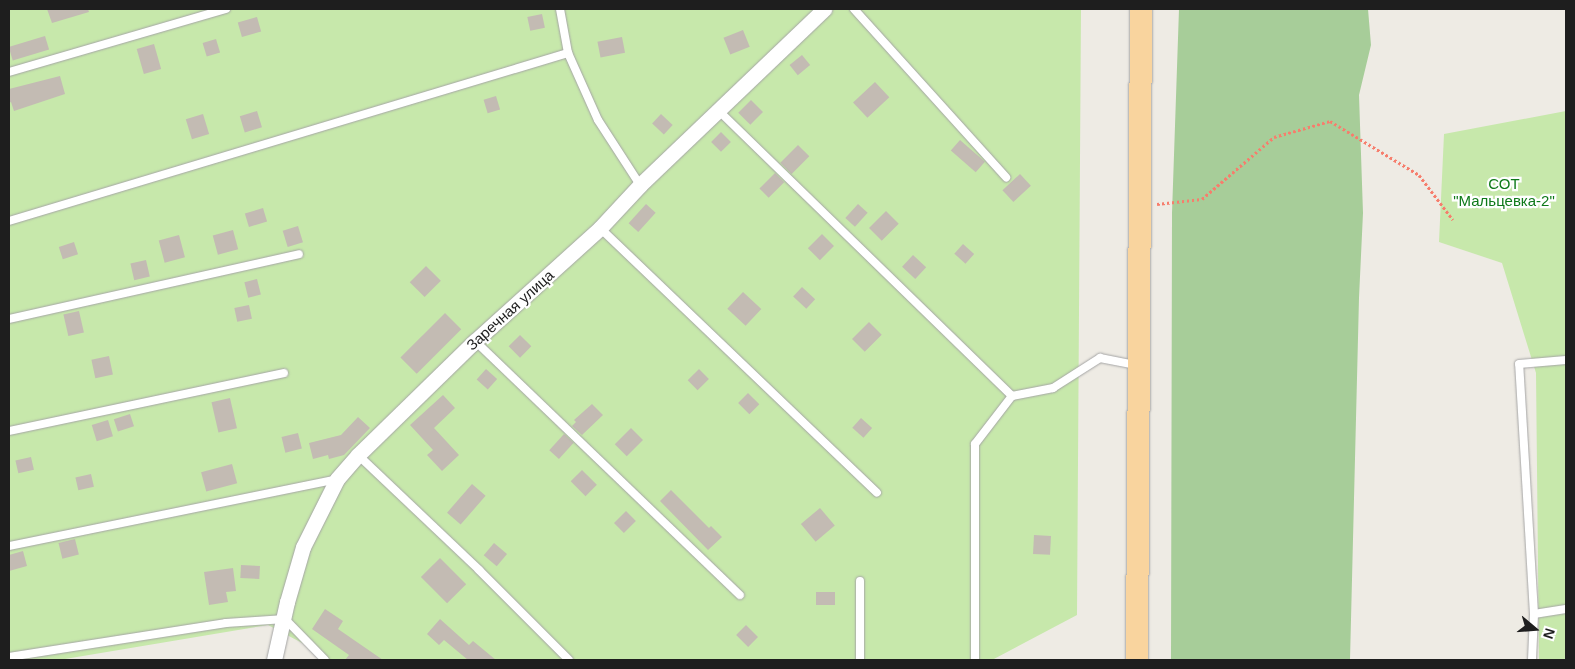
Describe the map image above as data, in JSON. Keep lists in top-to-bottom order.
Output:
{
  "streets": {
    "street": ["Заречная улица"]
  },
  "parks": ["СОТ \"Мальцевка-2\""],
  "north": "right"
}
